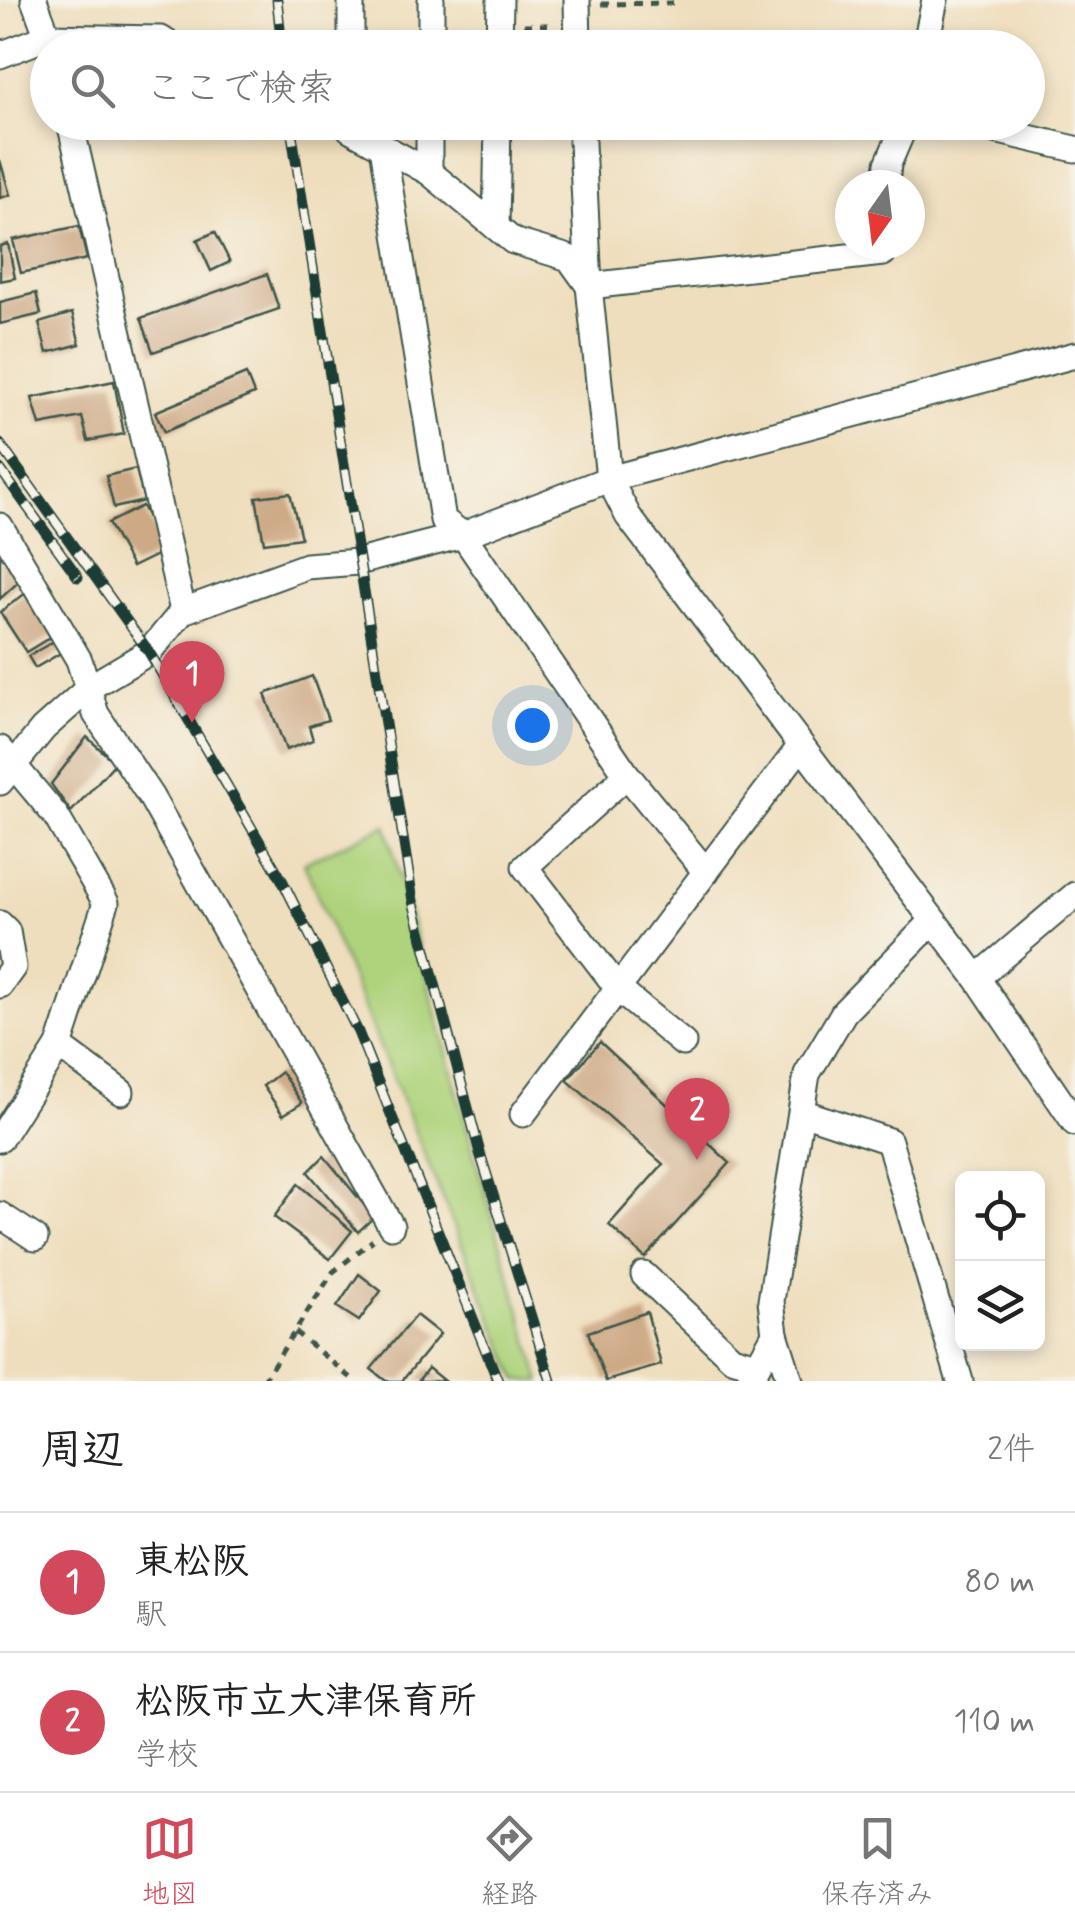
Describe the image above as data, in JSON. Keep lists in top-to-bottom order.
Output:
{
  "north": "bottom",
  "page": {
    "search": "ここで検索",
    "pins": ["1", "2"],
    "heading": ["周辺", "2件"],
    "list": [
      {
        "mark": "1",
        "name": "東松阪",
        "note": "駅",
        "value": "80 m"
      },
      {
        "mark": "2",
        "name": "松阪市立大津保育所",
        "note": "学校",
        "value": "110 m"
      }
    ],
    "nav": ["地図", "経路", "保存済み"]
  }
}
